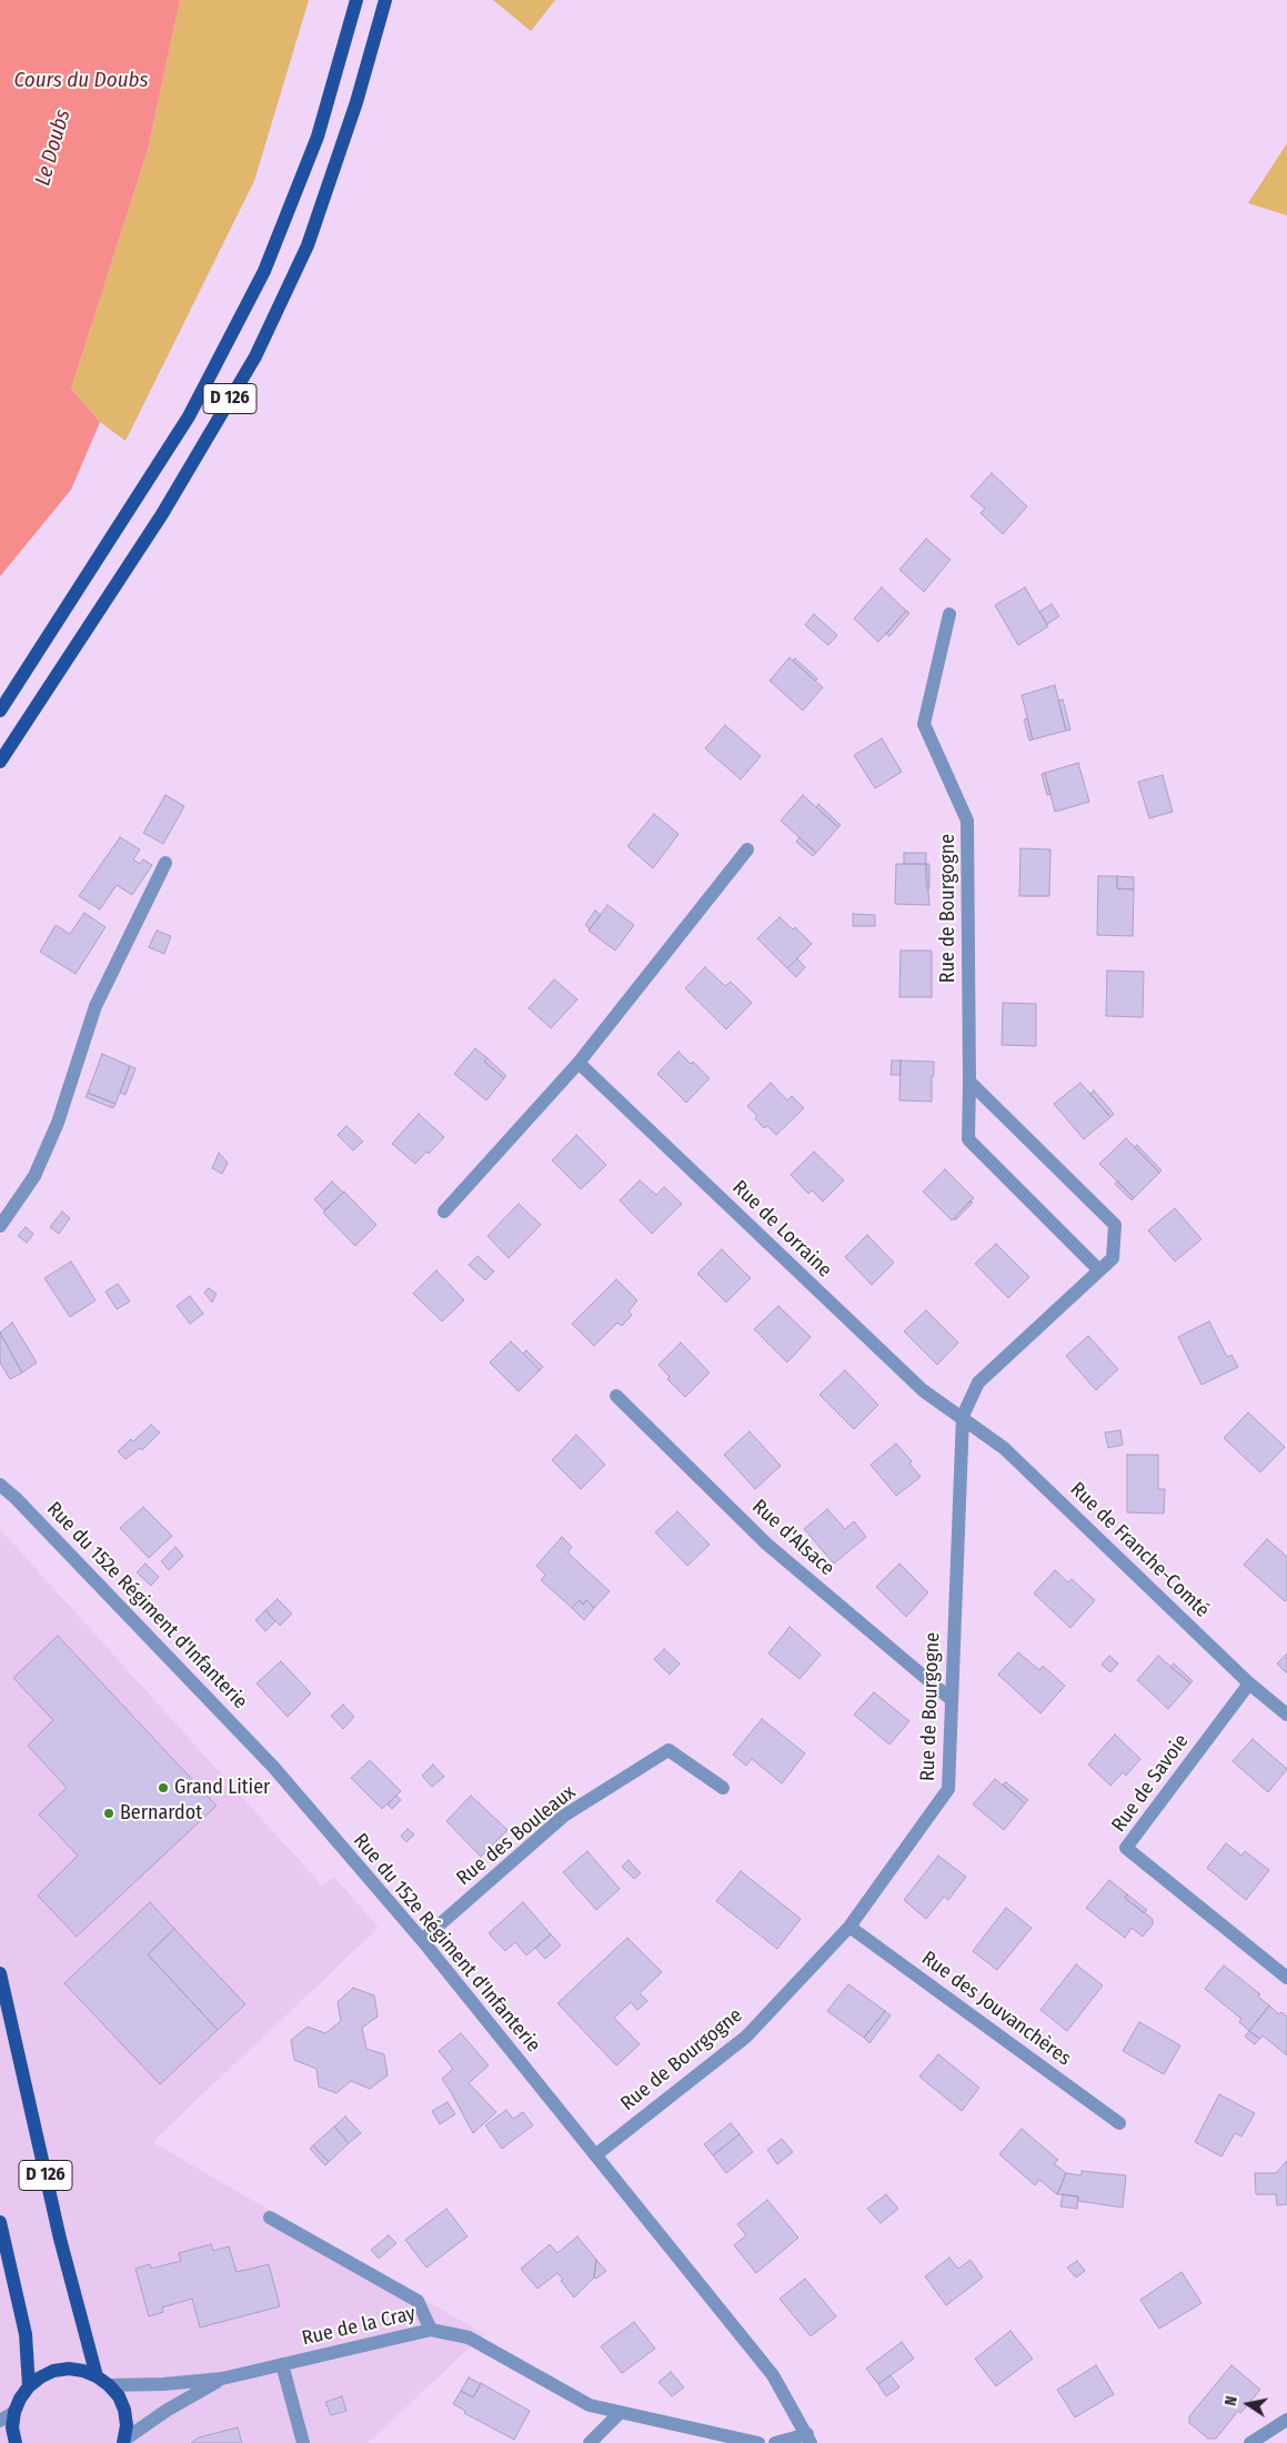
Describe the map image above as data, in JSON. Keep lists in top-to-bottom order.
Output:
{
  "streets": {
    "main road": ["D 126"],
    "street": [
      "Rue de Bourgogne",
      "Rue de Lorraine",
      "Rue d'Alsace",
      "Rue de Franche-Comté",
      "Rue du 152e Régiment d'Infanterie",
      "Rue de Savoie",
      "Rue des Bouleaux",
      "Rue des Jouvanchères",
      "Rue de la Cray"
    ]
  },
  "crossings": [
    ["Rue de Bourgogne", "Rue de Lorraine"],
    ["Rue de Bourgogne", "Rue d'Alsace"],
    ["Rue de Bourgogne", "Rue de Franche-Comté"],
    ["Rue de Bourgogne", "Rue du 152e Régiment d'Infanterie"],
    ["Rue de Bourgogne", "Rue des Jouvanchères"],
    ["Rue de Lorraine", "Rue de Franche-Comté"],
    ["Rue de Franche-Comté", "Rue de Savoie"],
    ["Rue du 152e Régiment d'Infanterie", "Rue des Bouleaux"]
  ],
  "water": ["Cours du Doubs", "Le Doubs"],
  "places": ["Grand Litier", "Bernardot"],
  "north": "left"
}
